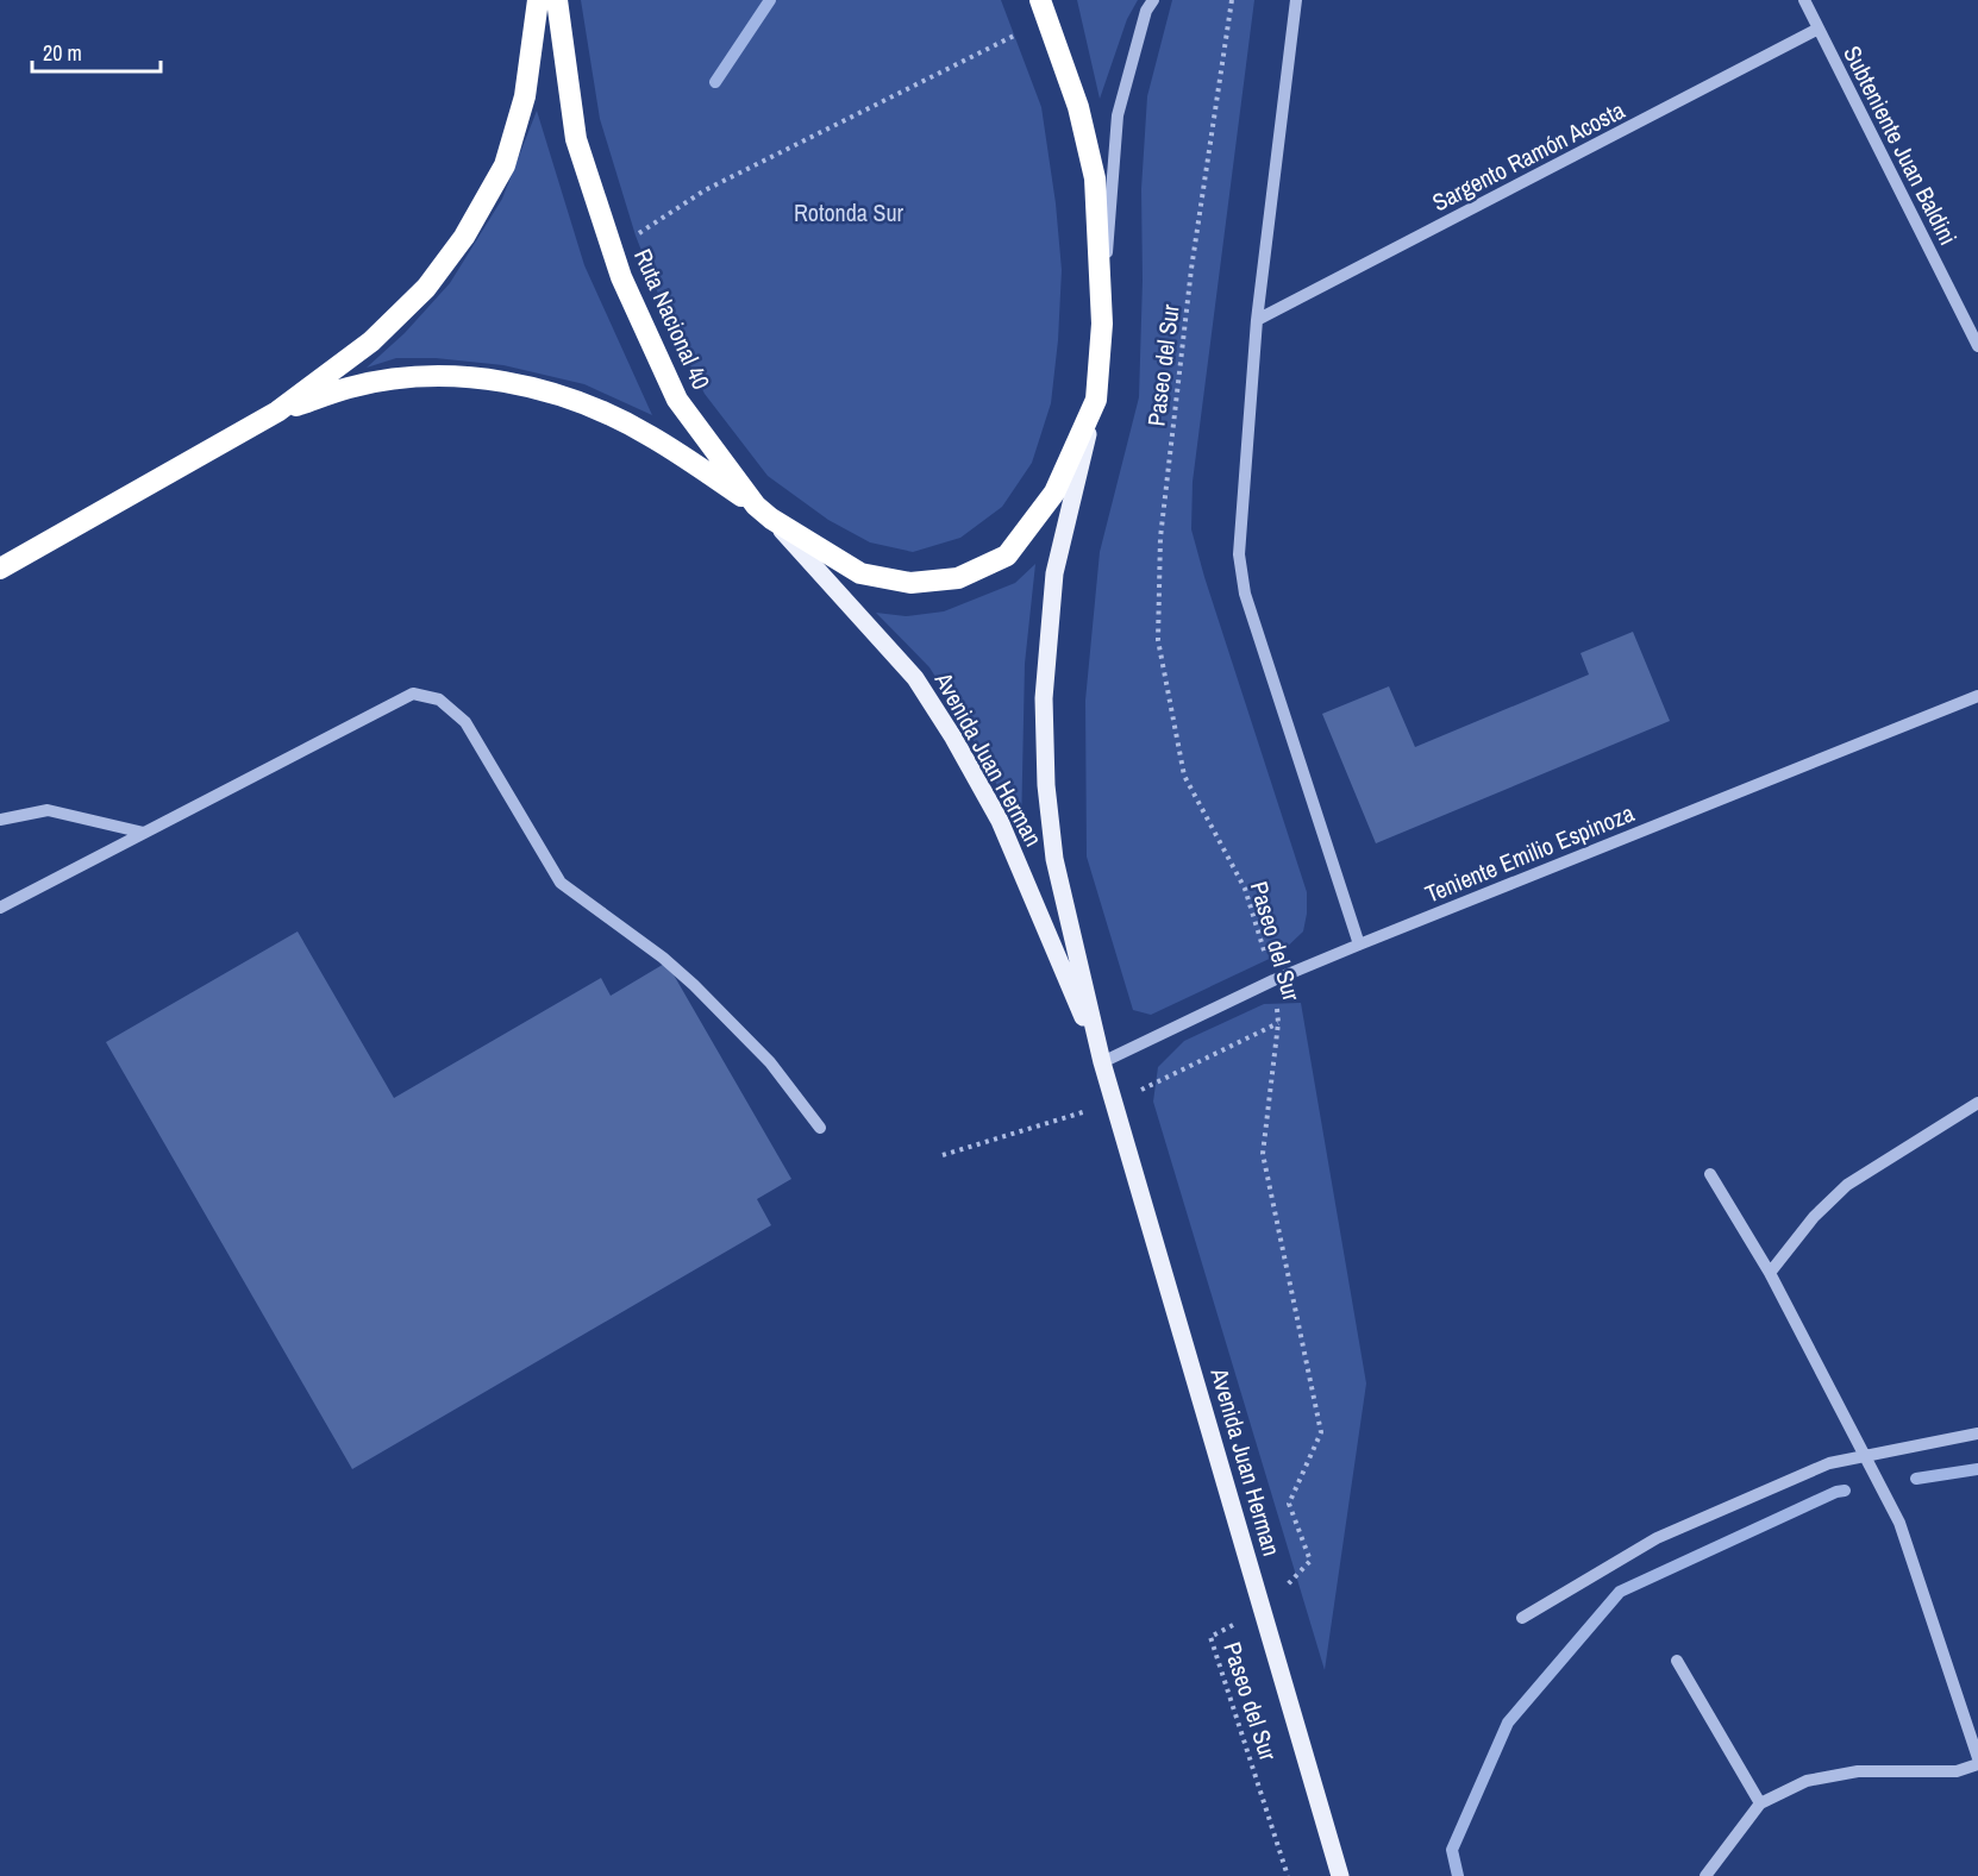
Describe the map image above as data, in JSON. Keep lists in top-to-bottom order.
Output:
{
  "streets": {
    "highway": ["Ruta Nacional 40"],
    "main road": ["Avenida Juan Herman"],
    "street": ["Subteniente Juan Baldini", "Sargento Ramón Acosta", "Teniente Emilio Espinoza"],
    "path": ["Paseo del Sur"]
  },
  "crossings": [
    ["Subteniente Juan Baldini", "Sargento Ramón Acosta"],
    ["Ruta Nacional 40", "Avenida Juan Herman"],
    ["Paseo del Sur", "Avenida Juan Herman"],
    ["Paseo del Sur", "Teniente Emilio Espinoza"],
    ["Avenida Juan Herman", "Teniente Emilio Espinoza"]
  ],
  "parks": ["Rotonda Sur"],
  "scale_bar": "20 m"
}
